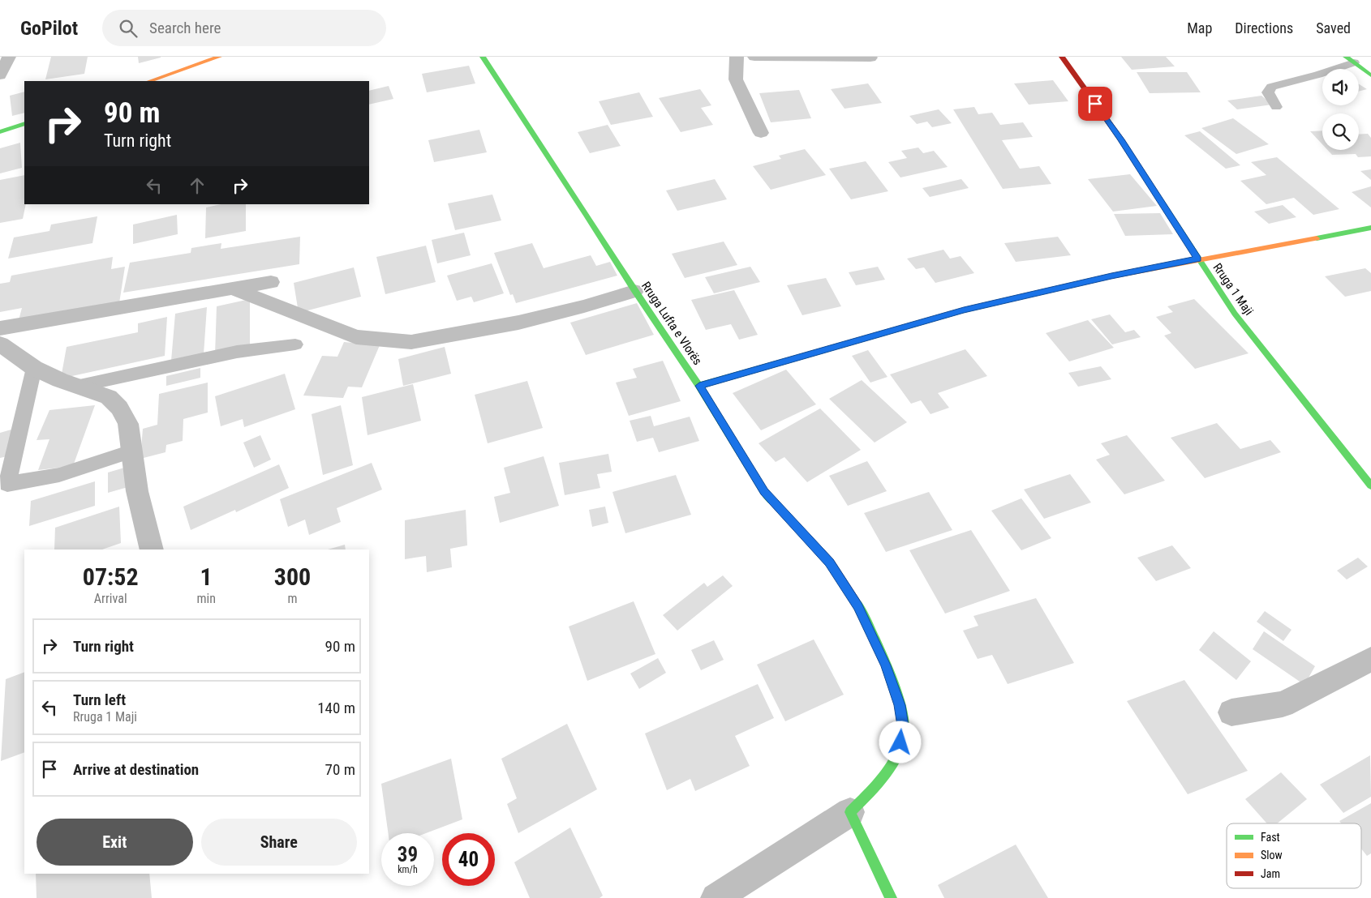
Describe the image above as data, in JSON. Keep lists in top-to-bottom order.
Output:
{
  "streets": {
    "street": ["Rruga 1 Maji", "Rruga Lufta e Vlorës"]
  },
  "legend": ["Fast", "Slow", "Jam"],
  "page": {
    "header": "GoPilot",
    "search": "Search here",
    "nav": ["Map", "Directions", "Saved"],
    "turn": ["90 m", "Turn right"],
    "eta": [
      "07:52",
      "Arrival",
      "1",
      "min",
      "300",
      "m"
    ],
    "list": [
      {
        "name": "Turn right",
        "value": "90 m"
      },
      {
        "name": "Turn left",
        "note": "Rruga 1 Maji",
        "value": "140 m"
      },
      {
        "name": "Arrive at destination",
        "value": "70 m"
      }
    ],
    "buttons": ["Exit", "Share"],
    "speed": "39 km/h",
    "limit": "40"
  }
}
